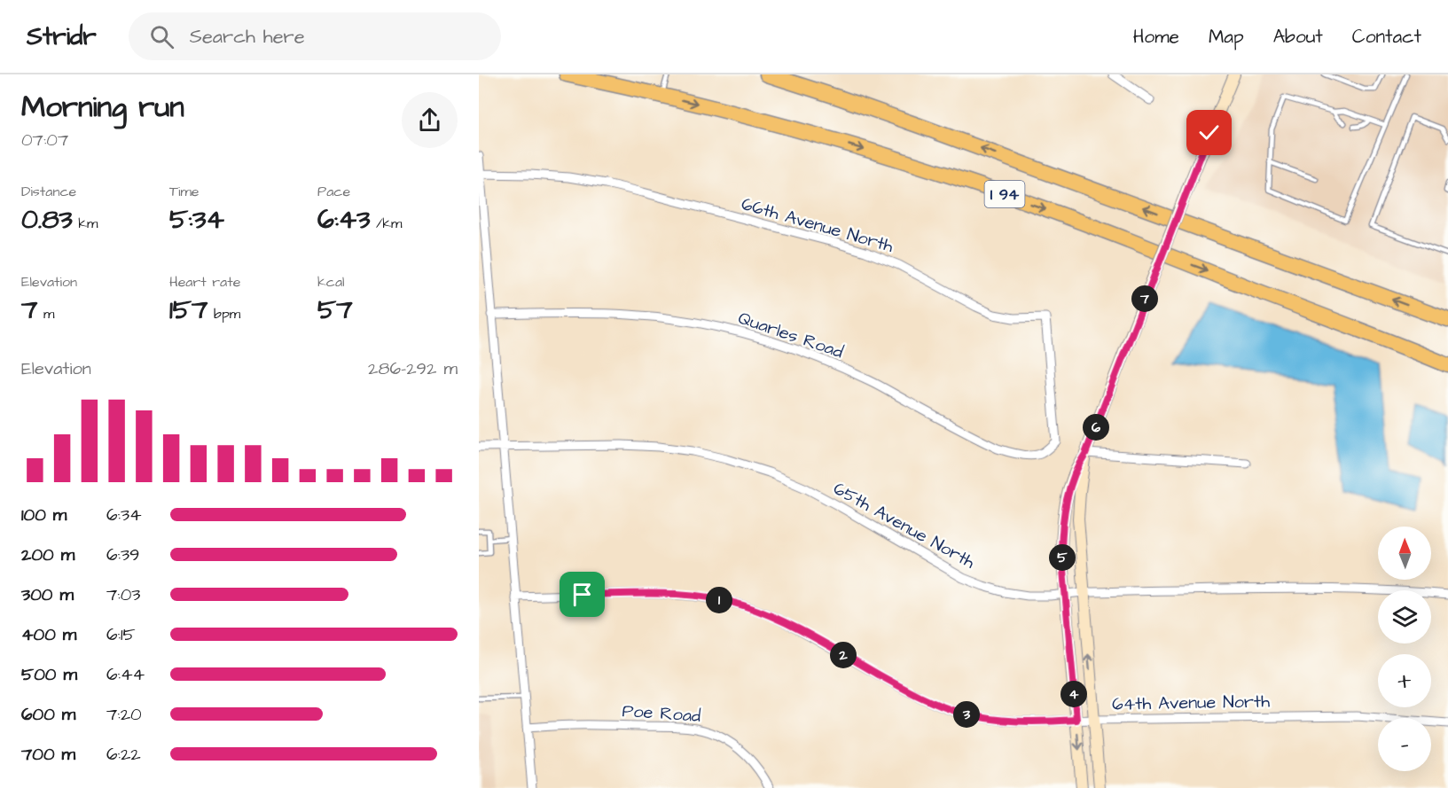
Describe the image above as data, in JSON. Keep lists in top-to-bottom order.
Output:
{
  "streets": {
    "highway": ["I 94"],
    "street": [
      "66th Avenue North",
      "Quarles Road",
      "65th Avenue North",
      "64th Avenue North",
      "Poe Road"
    ]
  },
  "crossings": [
    ["66th Avenue North", "Quarles Road"]
  ],
  "north": "top",
  "page": {
    "header": "Stridr",
    "search": "Search here",
    "nav": [
      "Home",
      "Map",
      "About",
      "Contact"
    ],
    "heading": ["Morning run", "07:07"],
    "stats": [
      ["Distance", "0.83 km"],
      ["Time", "5:34"],
      ["Pace", "6:43 /km"],
      ["Elevation", "7 m"],
      ["Heart rate", "157 bpm"],
      ["kcal", "57"]
    ],
    "pins": [
      "7",
      "6",
      "5",
      "1",
      "2",
      "4",
      "3"
    ],
    "chart": ["Elevation", "286–292 m"],
    "list": [
      {
        "name": "100 m",
        "note": "6:34"
      },
      {
        "name": "200 m",
        "note": "6:39"
      },
      {
        "name": "300 m",
        "note": "7:03"
      },
      {
        "name": "400 m",
        "note": "6:15"
      },
      {
        "name": "500 m",
        "note": "6:44"
      },
      {
        "name": "600 m",
        "note": "7:20"
      },
      {
        "name": "700 m",
        "note": "6:22"
      }
    ],
    "map_buttons": ["+", "−"]
  }
}
